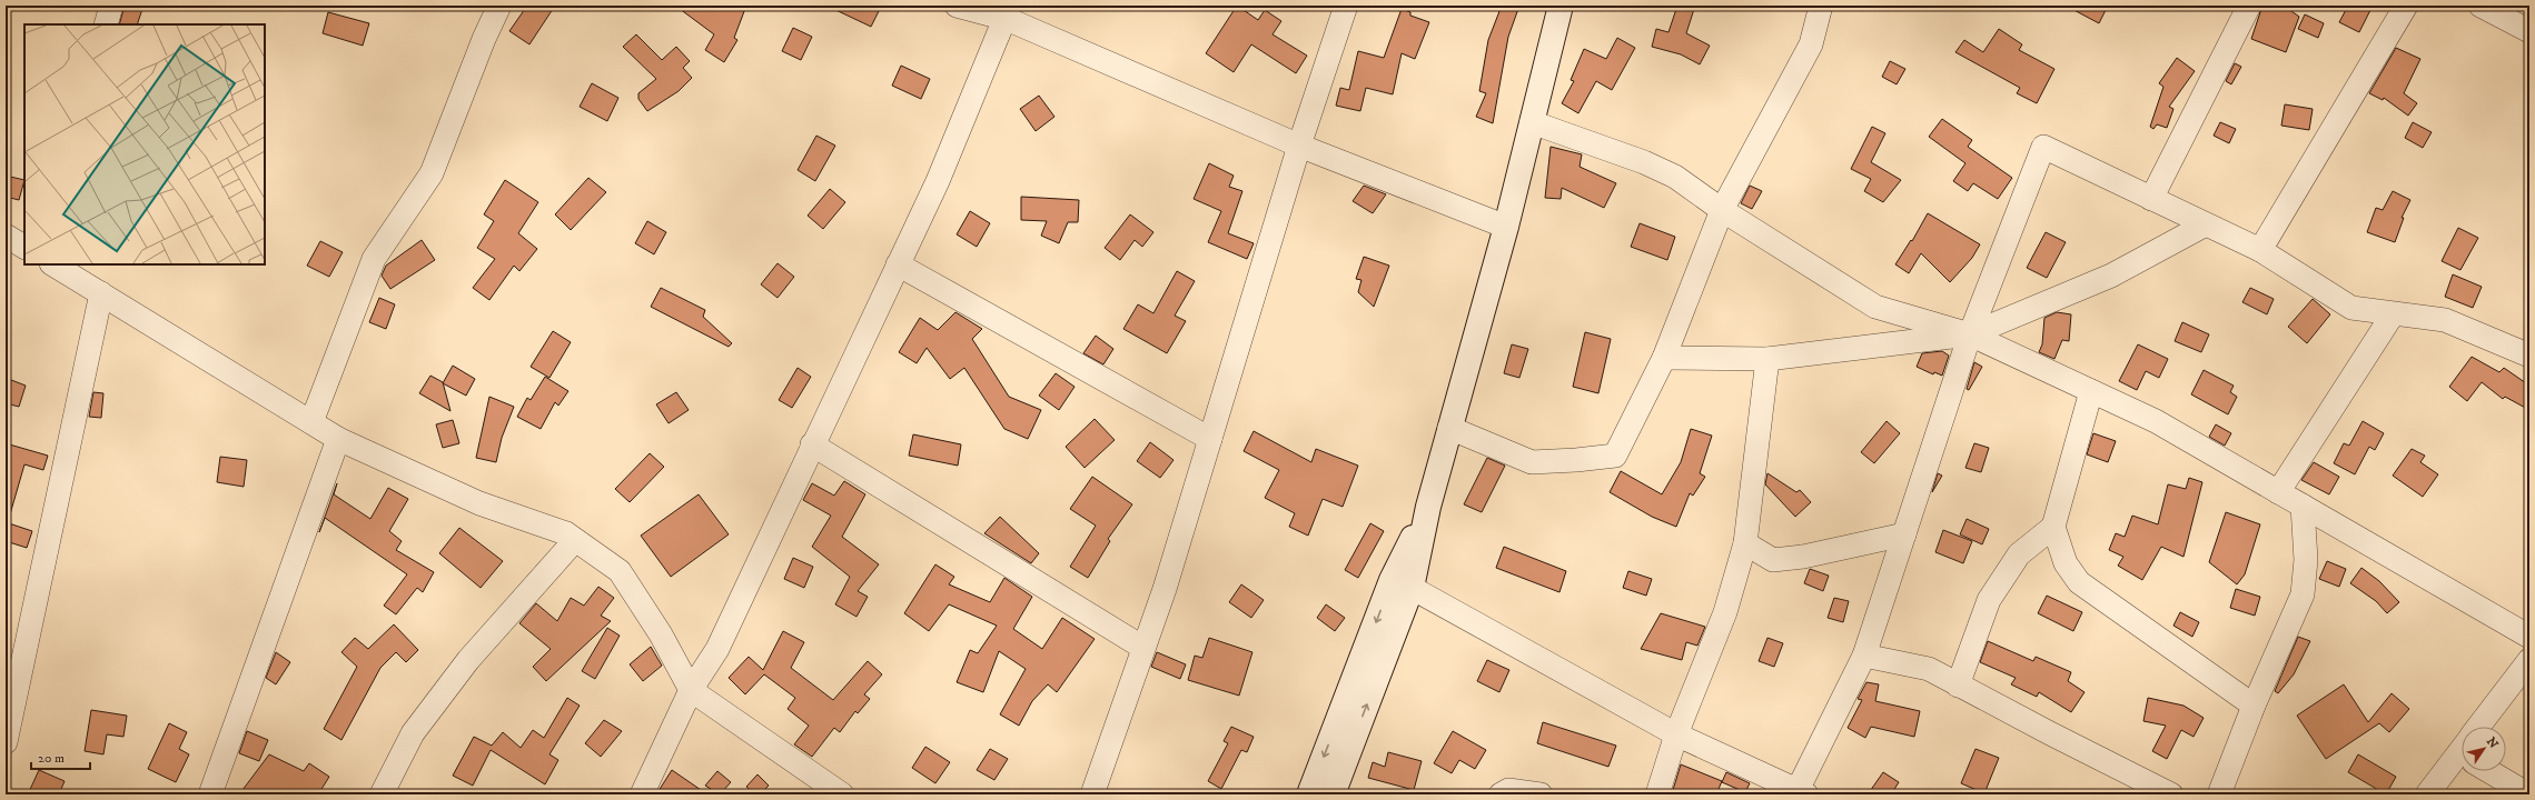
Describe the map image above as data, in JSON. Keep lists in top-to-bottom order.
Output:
{
  "scale_bar": "20 m",
  "north": "top right"
}
